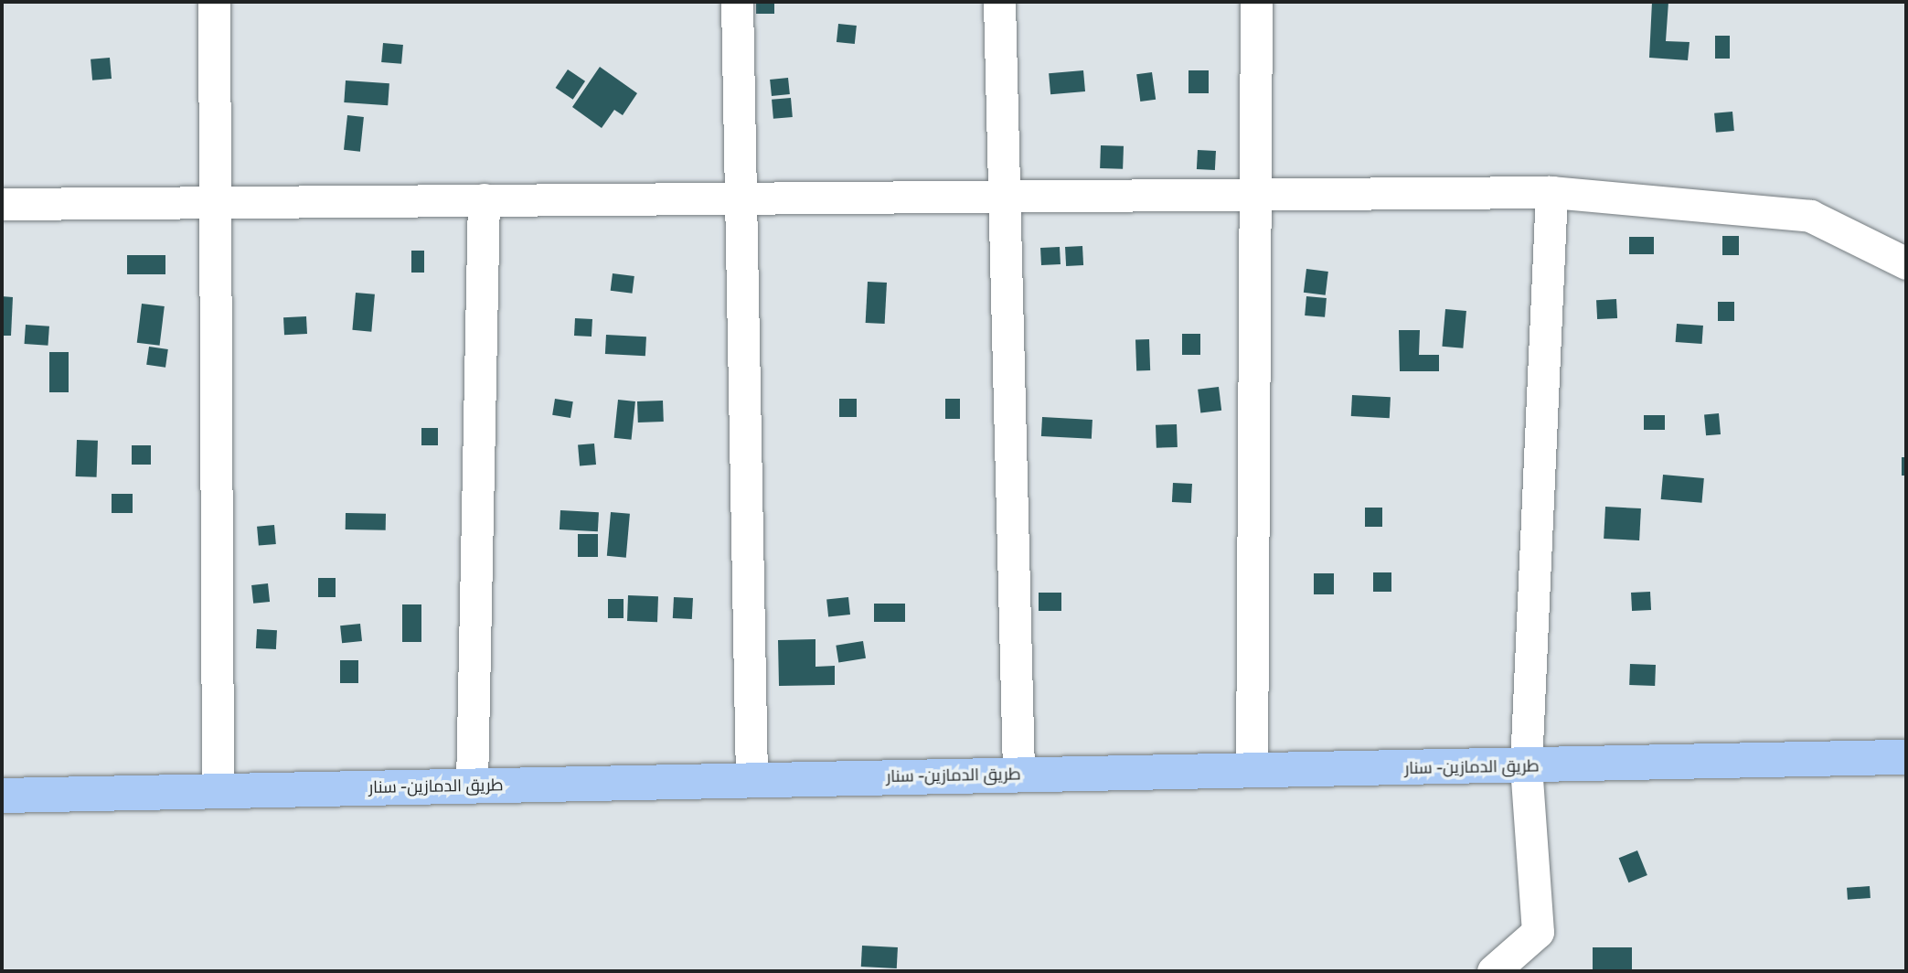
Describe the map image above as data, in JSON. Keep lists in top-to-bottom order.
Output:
{
  "streets": {
    "highway": ["طريق الدمازين- سنار"]
  }
}
